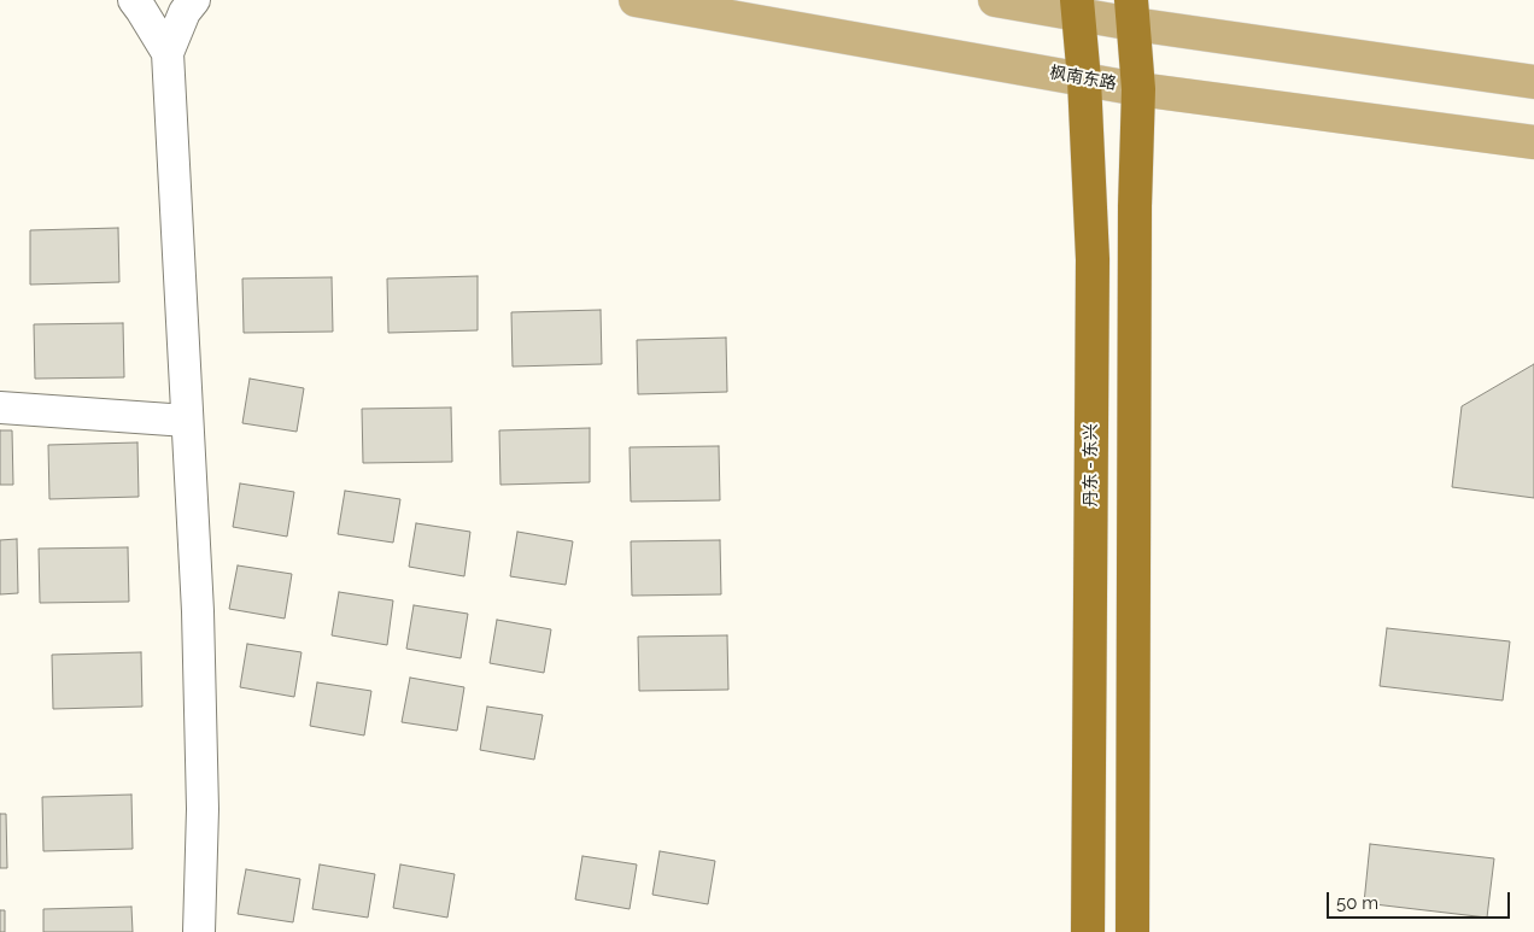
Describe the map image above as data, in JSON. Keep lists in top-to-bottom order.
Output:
{
  "streets": {
    "highway": ["丹东 - 东兴"],
    "main road": ["枫南东路"]
  },
  "crossings": [
    ["枫南东路", "丹东 - 东兴"]
  ],
  "scale_bar": "50 m"
}
